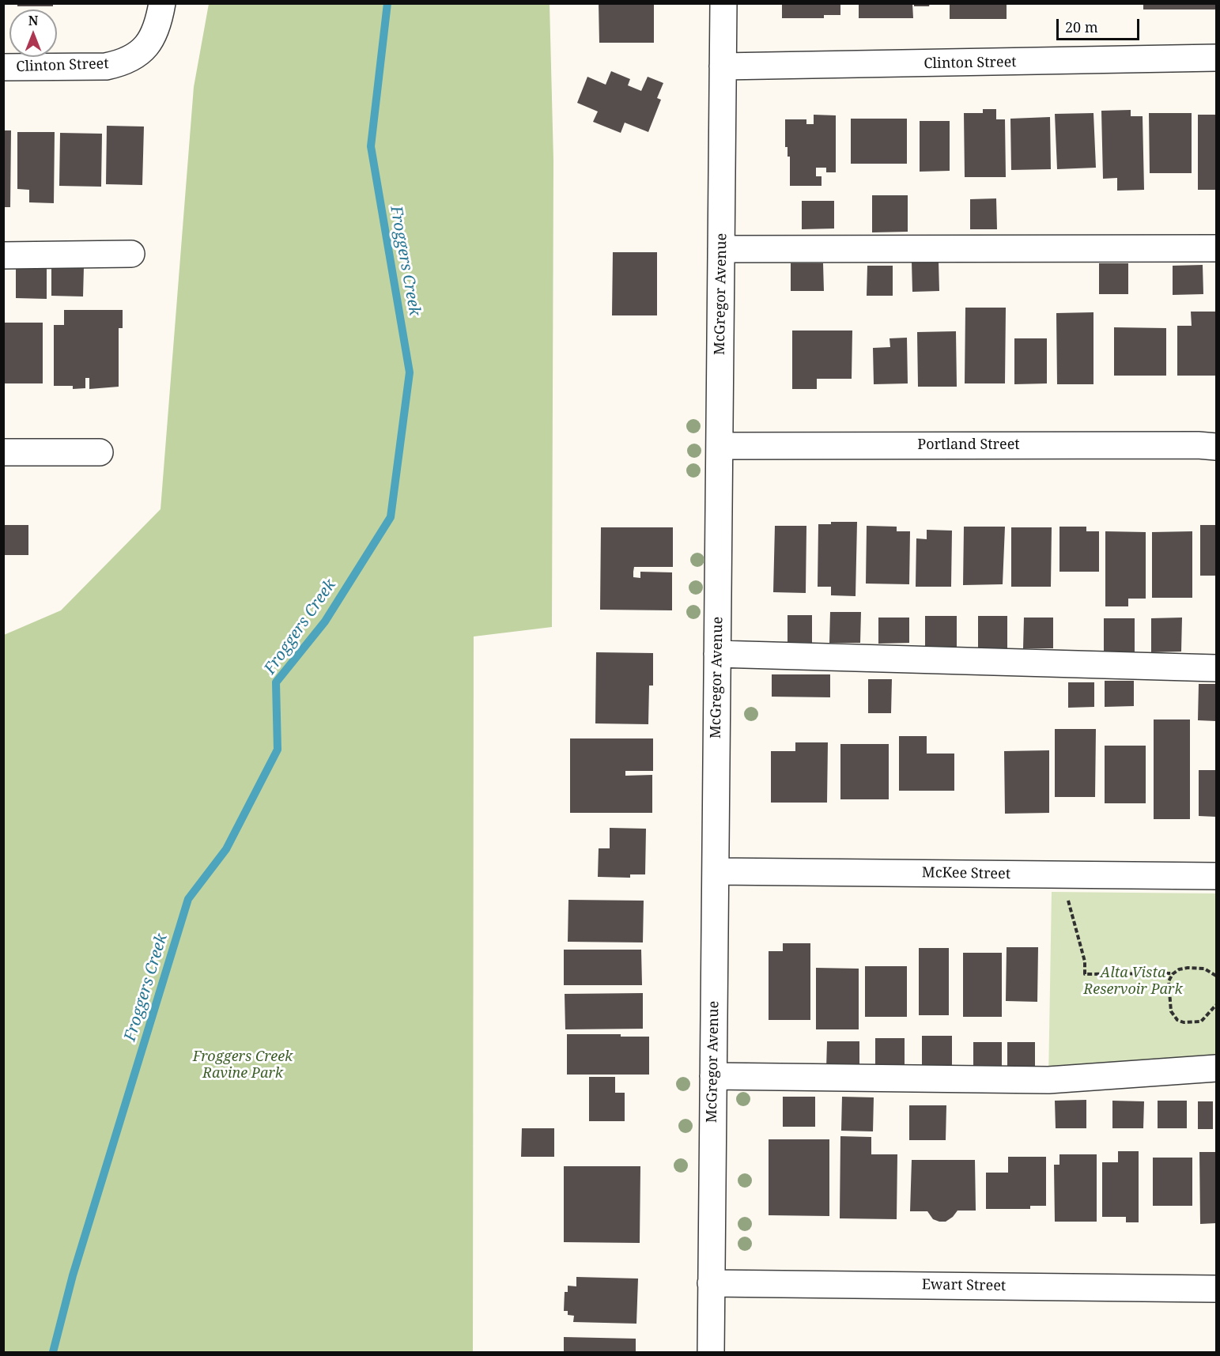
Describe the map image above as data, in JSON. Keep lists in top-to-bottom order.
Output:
{
  "streets": {
    "street": [
      "Clinton Street",
      "McGregor Avenue",
      "Portland Street",
      "McKee Street",
      "Ewart Street"
    ]
  },
  "crossings": [
    ["Clinton Street", "McGregor Avenue"],
    ["McGregor Avenue", "Portland Street"],
    ["McGregor Avenue", "McKee Street"],
    ["McGregor Avenue", "Ewart Street"]
  ],
  "water": ["Froggers Creek"],
  "parks": ["Alta Vista Reservoir Park", "Froggers Creek Ravine Park"],
  "scale_bar": "20 m",
  "north": "top"
}
